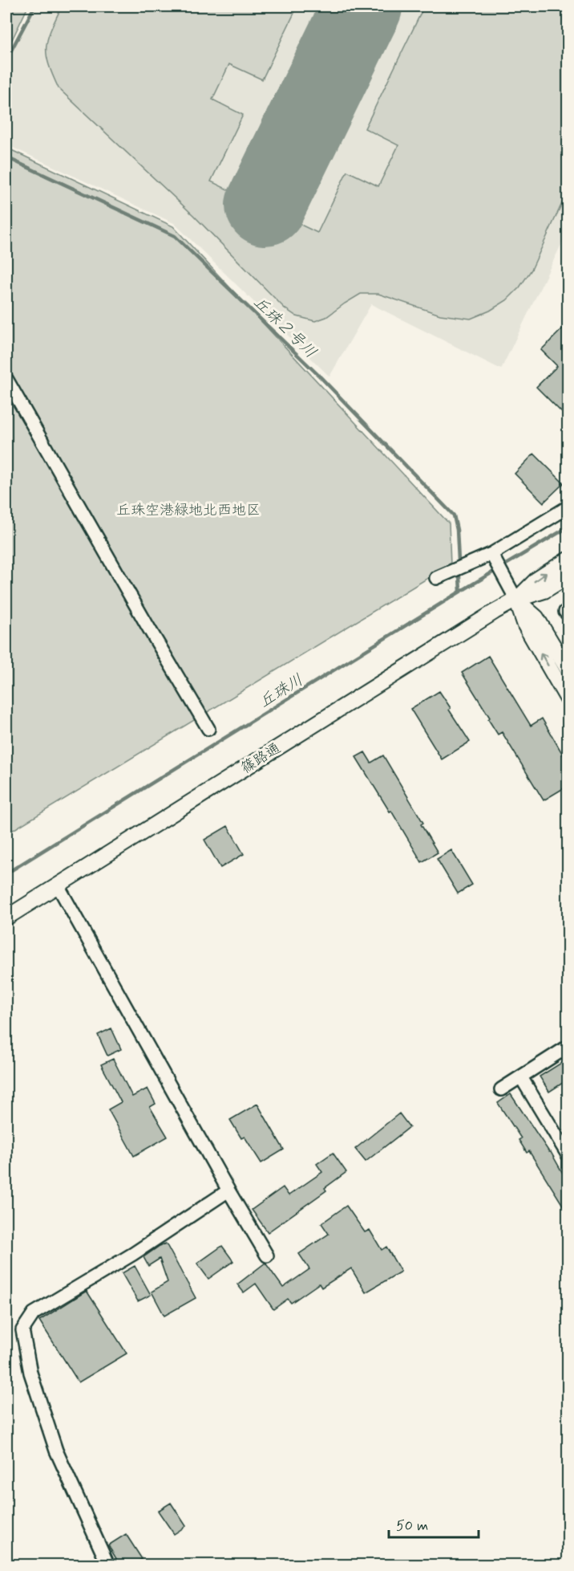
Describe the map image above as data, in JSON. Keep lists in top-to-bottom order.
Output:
{
  "streets": {
    "street": ["篠路通"]
  },
  "water": ["丘珠２号川", "丘珠川"],
  "parks": ["丘珠空港緑地北西地区"],
  "scale_bar": "50 m"
}
